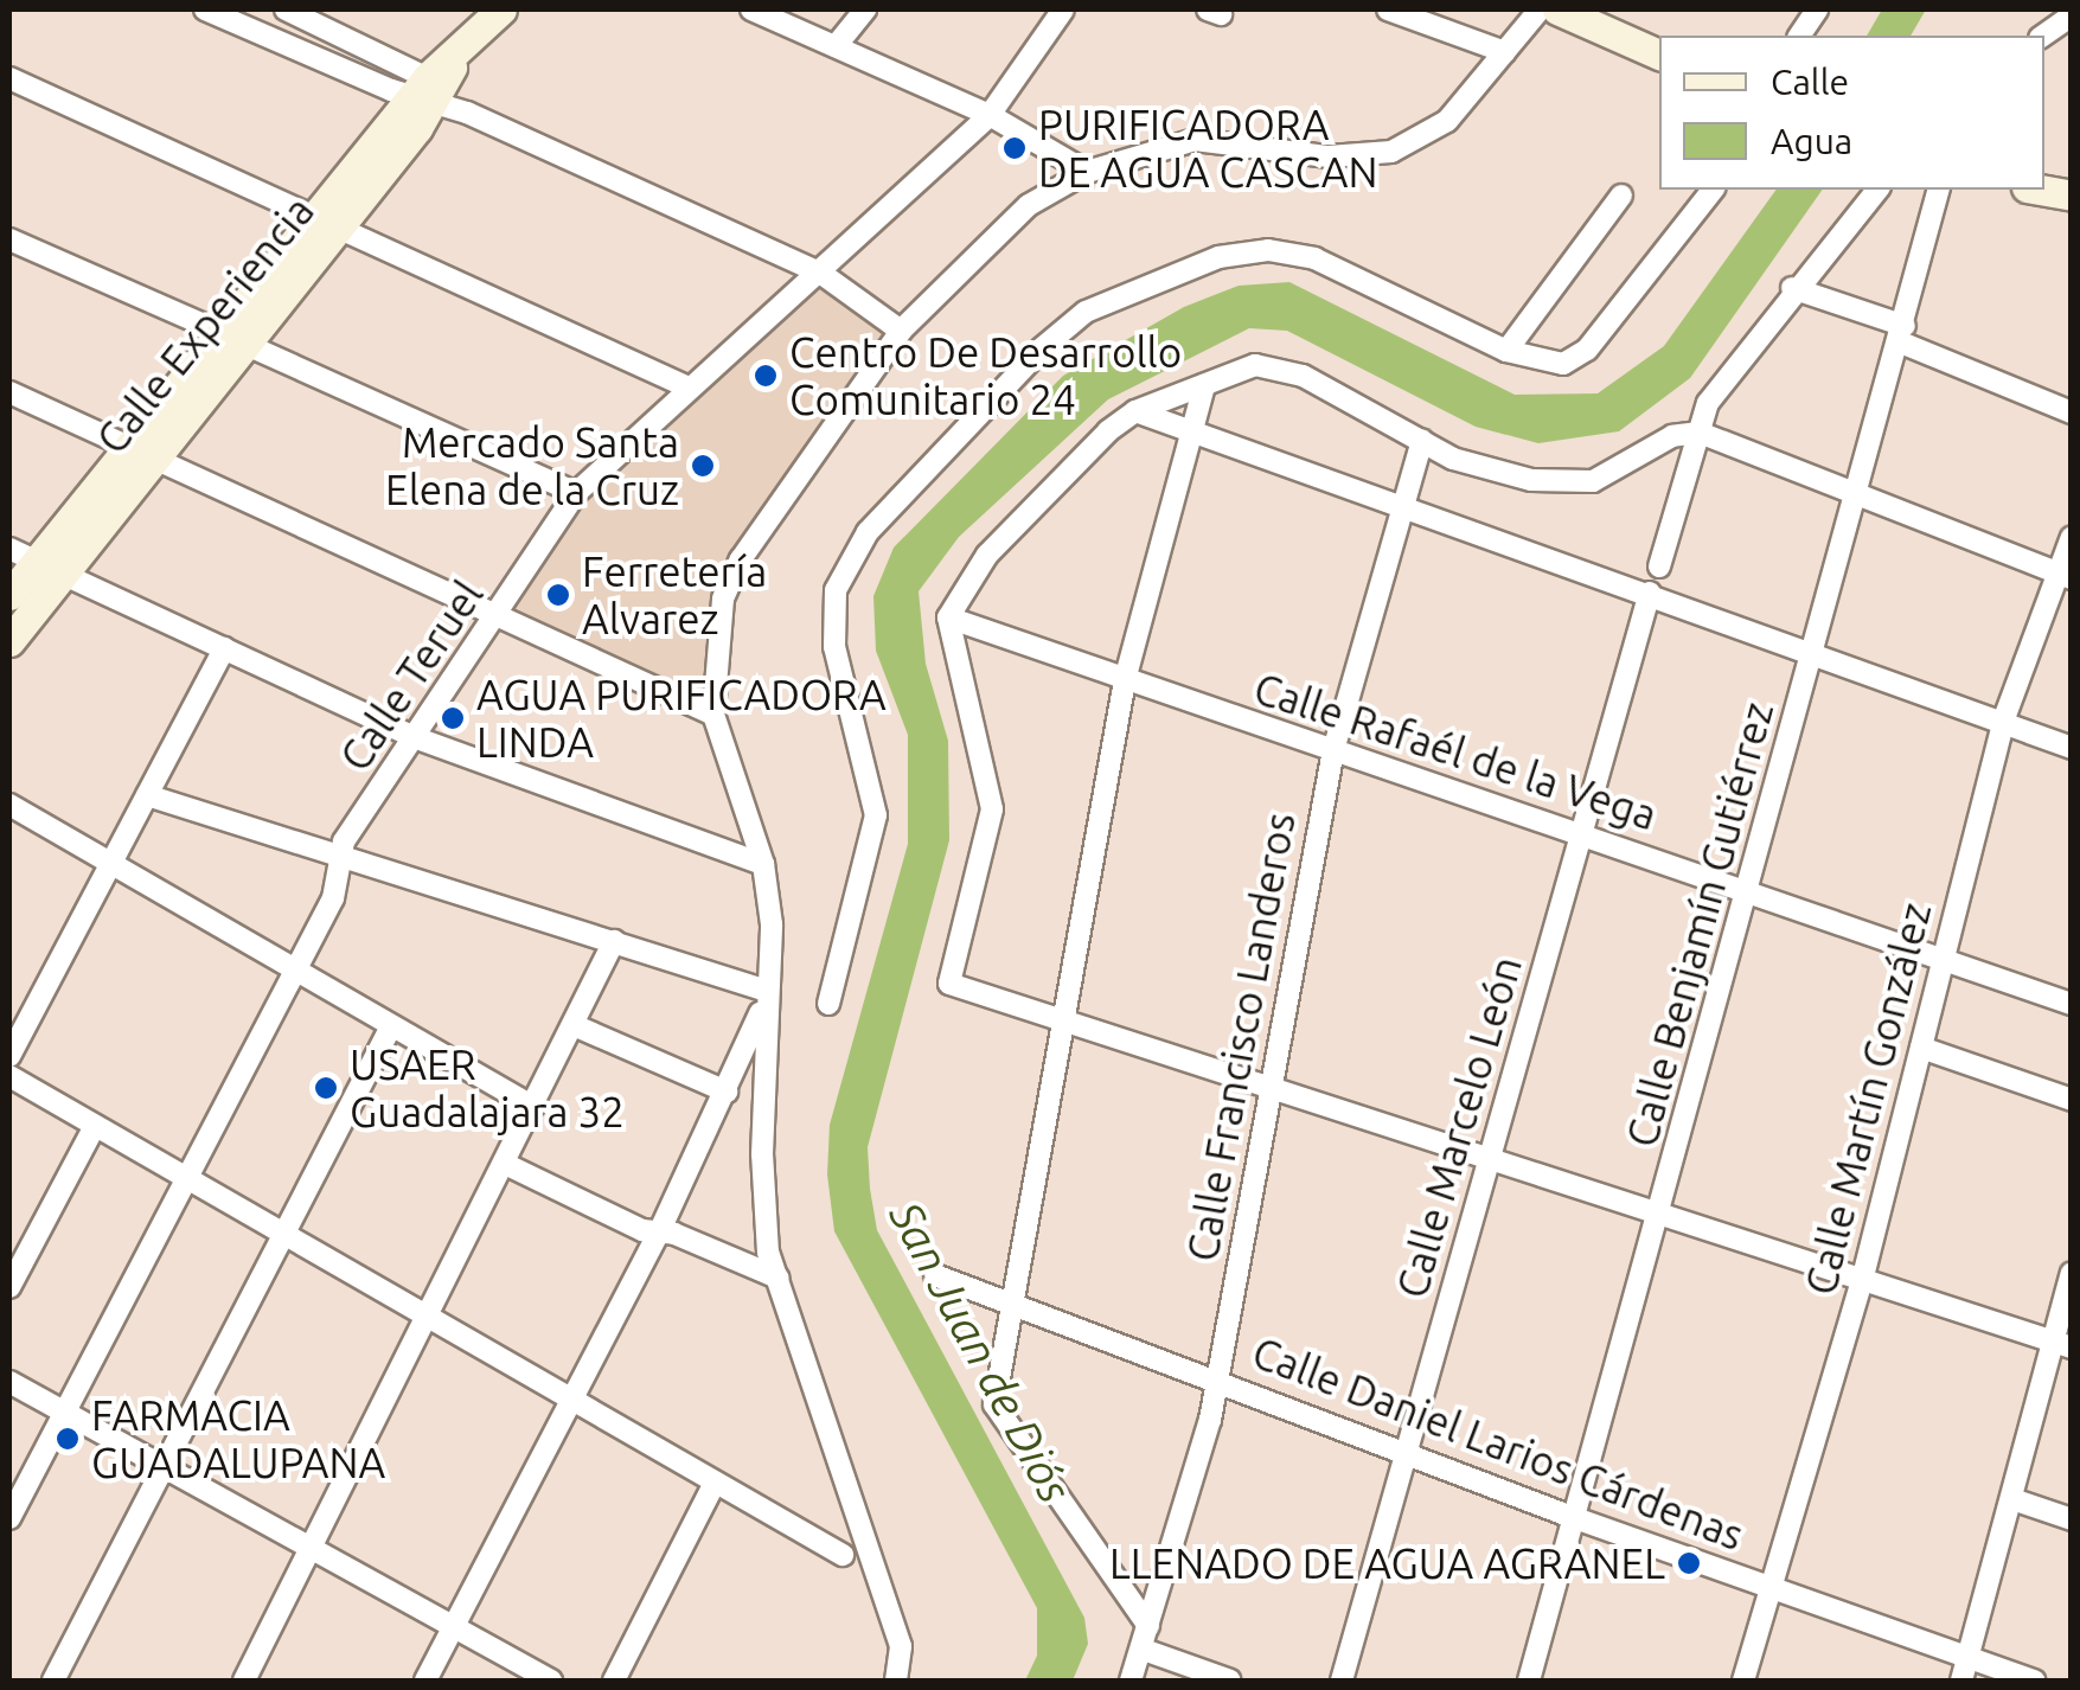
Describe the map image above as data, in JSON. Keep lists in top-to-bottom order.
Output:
{
  "streets": {
    "street": [
      "Calle Experiencia",
      "Calle Teruel",
      "Calle Rafaél de la Vega",
      "Calle Benjamín Gutiérrez",
      "Calle Francisco Landeros",
      "Calle Martín González",
      "Calle Marcelo León",
      "Calle Daniel Larios Cárdenas"
    ]
  },
  "crossings": [
    ["Calle Rafaél de la Vega", "Calle Benjamín Gutiérrez"],
    ["Calle Rafaél de la Vega", "Calle Francisco Landeros"],
    ["Calle Rafaél de la Vega", "Calle Martín González"],
    ["Calle Rafaél de la Vega", "Calle Marcelo León"],
    ["Calle Benjamín Gutiérrez", "Calle Daniel Larios Cárdenas"],
    ["Calle Francisco Landeros", "Calle Daniel Larios Cárdenas"],
    ["Calle Martín González", "Calle Daniel Larios Cárdenas"],
    ["Calle Marcelo León", "Calle Daniel Larios Cárdenas"]
  ],
  "water": ["San Juan de Diós"],
  "places": [
    "PURIFICADORA DE AGUA CASCAN",
    "Centro De Desarrollo Comunitario 24",
    "Mercado Santa Elena de la Cruz",
    "Ferretería Alvarez",
    "AGUA PURIFICADORA LINDA",
    "USAER Guadalajara 32",
    "FARMACIA GUADALUPANA",
    "LLENADO DE AGUA AGRANEL"
  ],
  "legend": ["Calle", "Agua"]
}
